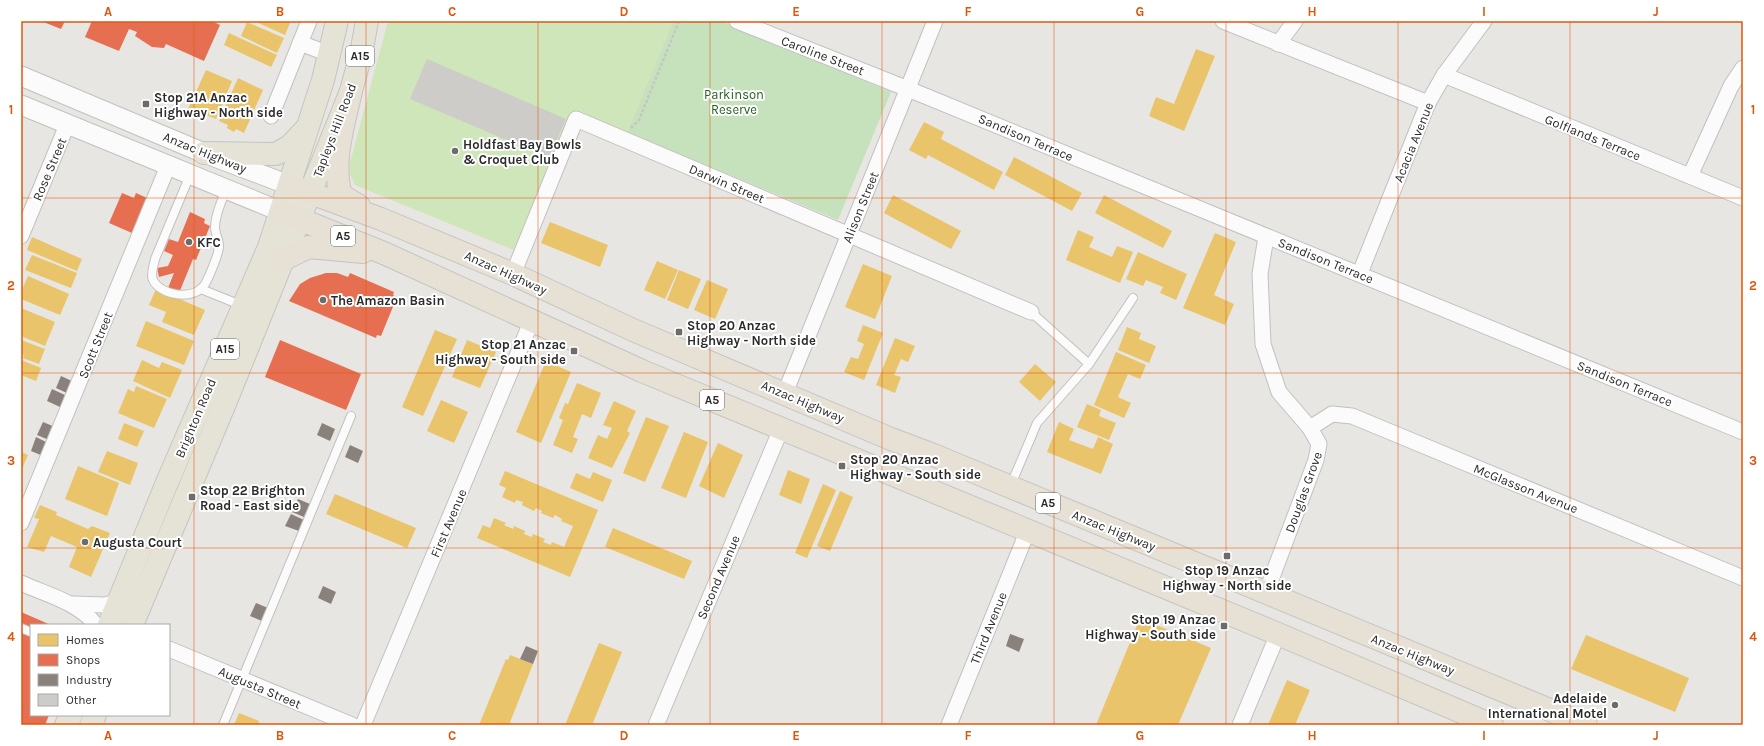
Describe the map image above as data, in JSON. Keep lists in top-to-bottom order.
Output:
{
  "streets": {
    "highway": ["Anzac Highway", "A5"],
    "main road": ["A15", "Tapleys Hill Road", "Brighton Road"],
    "street": [
      "Caroline Street",
      "Sandison Terrace",
      "Golflands Terrace",
      "Acacia Avenue",
      "Rose Street",
      "Darwin Street",
      "Alison Street",
      "Scott Street",
      "McGlasson Avenue",
      "Douglas Grove",
      "First Avenue",
      "Second Avenue",
      "Third Avenue",
      "Augusta Street"
    ]
  },
  "crossings": [
    ["Caroline Street", "Sandison Terrace"],
    ["Caroline Street", "Alison Street"],
    ["A15", "Tapleys Hill Road"],
    ["A15", "Anzac Highway"],
    ["A15", "Brighton Road"],
    ["Tapleys Hill Road", "Anzac Highway"],
    ["Sandison Terrace", "Acacia Avenue"],
    ["Sandison Terrace", "Alison Street"],
    ["Sandison Terrace", "Douglas Grove"],
    ["Golflands Terrace", "Acacia Avenue"],
    ["Anzac Highway", "Rose Street"],
    ["Anzac Highway", "Darwin Street"],
    ["Anzac Highway", "Alison Street"],
    ["Anzac Highway", "Scott Street"],
    ["Anzac Highway", "Brighton Road"],
    ["Anzac Highway", "Douglas Grove"],
    ["Anzac Highway", "First Avenue"],
    ["Anzac Highway", "Second Avenue"],
    ["Anzac Highway", "Third Avenue"],
    ["Darwin Street", "Alison Street"],
    ["McGlasson Avenue", "Douglas Grove"]
  ],
  "parks": ["Parkinson Reserve"],
  "places": {
    "transit": [
      "Stop 21A Anzac Highway - North side",
      "Stop 20 Anzac Highway - North side",
      "Stop 21 Anzac Highway - South side",
      "Stop 20 Anzac Highway - South side",
      "Stop 22 Brighton Road - East side",
      "Stop 19 Anzac Highway - North side",
      "Stop 19 Anzac Highway - South side"
    ],
    "other": [
      "Holdfast Bay Bowls & Croquet Club",
      "KFC",
      "The Amazon Basin",
      "Augusta Court",
      "Adelaide International Motel"
    ]
  },
  "legend": [
    "Homes",
    "Shops",
    "Industry",
    "Other"
  ],
  "grid": {
    "columns": [
      "A",
      "B",
      "C",
      "D",
      "E",
      "F",
      "G",
      "H",
      "I",
      "J"
    ],
    "rows": [
      "1",
      "2",
      "3",
      "4"
    ]
  }
}
